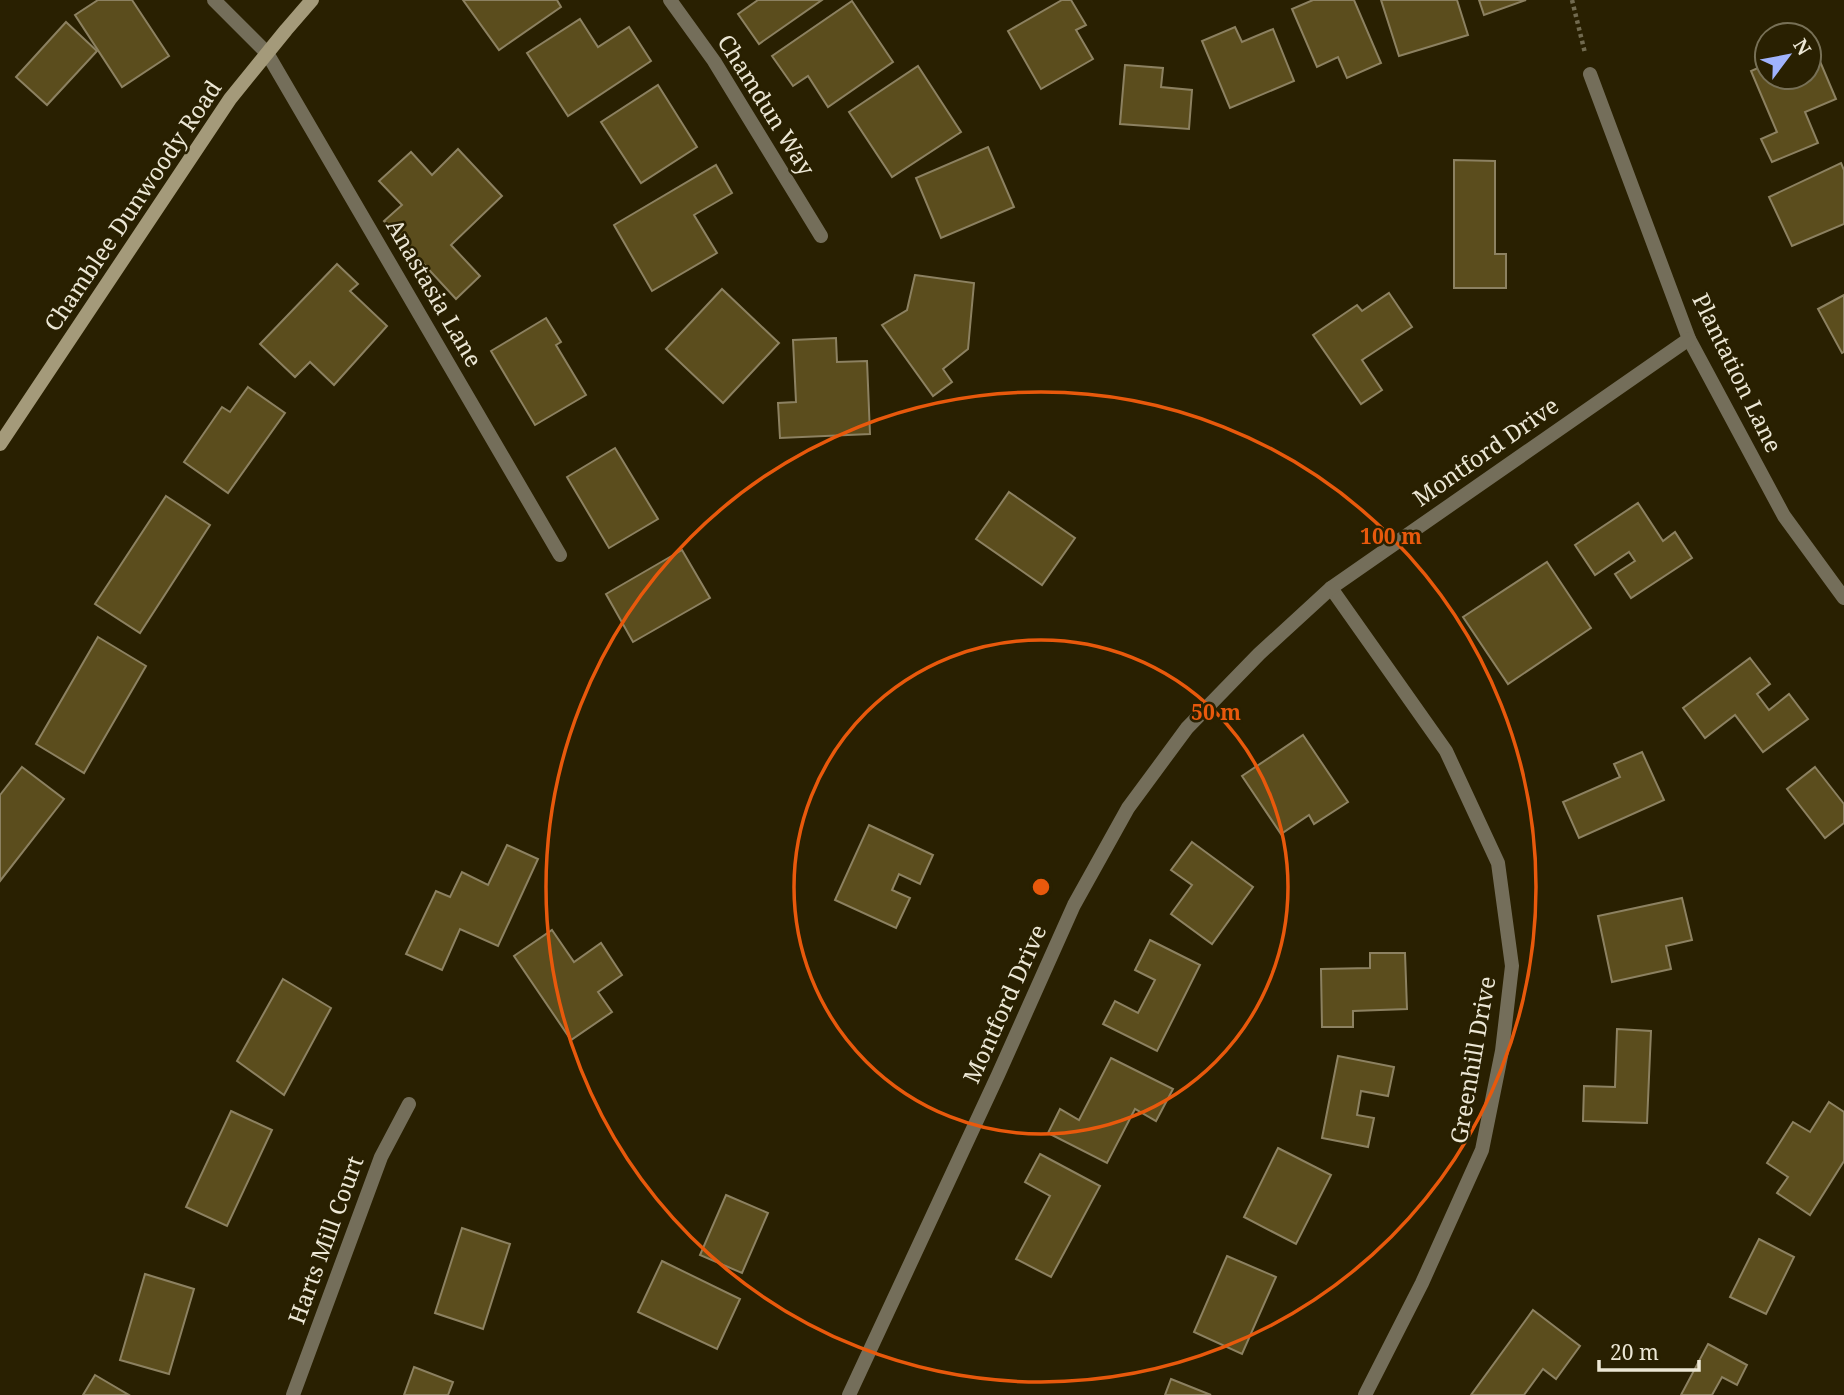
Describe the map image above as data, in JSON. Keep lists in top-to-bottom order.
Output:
{
  "streets": {
    "street": [
      "Chamdun Way",
      "Chamblee Dunwoody Road",
      "Anastasia Lane",
      "Plantation Lane",
      "Montford Drive",
      "Greenhill Drive",
      "Harts Mill Court"
    ]
  },
  "crossings": [
    ["Chamblee Dunwoody Road", "Anastasia Lane"],
    ["Plantation Lane", "Montford Drive"],
    ["Montford Drive", "Greenhill Drive"]
  ],
  "scale_bar": "20 m",
  "north": "top right",
  "rings": ["100 m", "50 m"]
}
